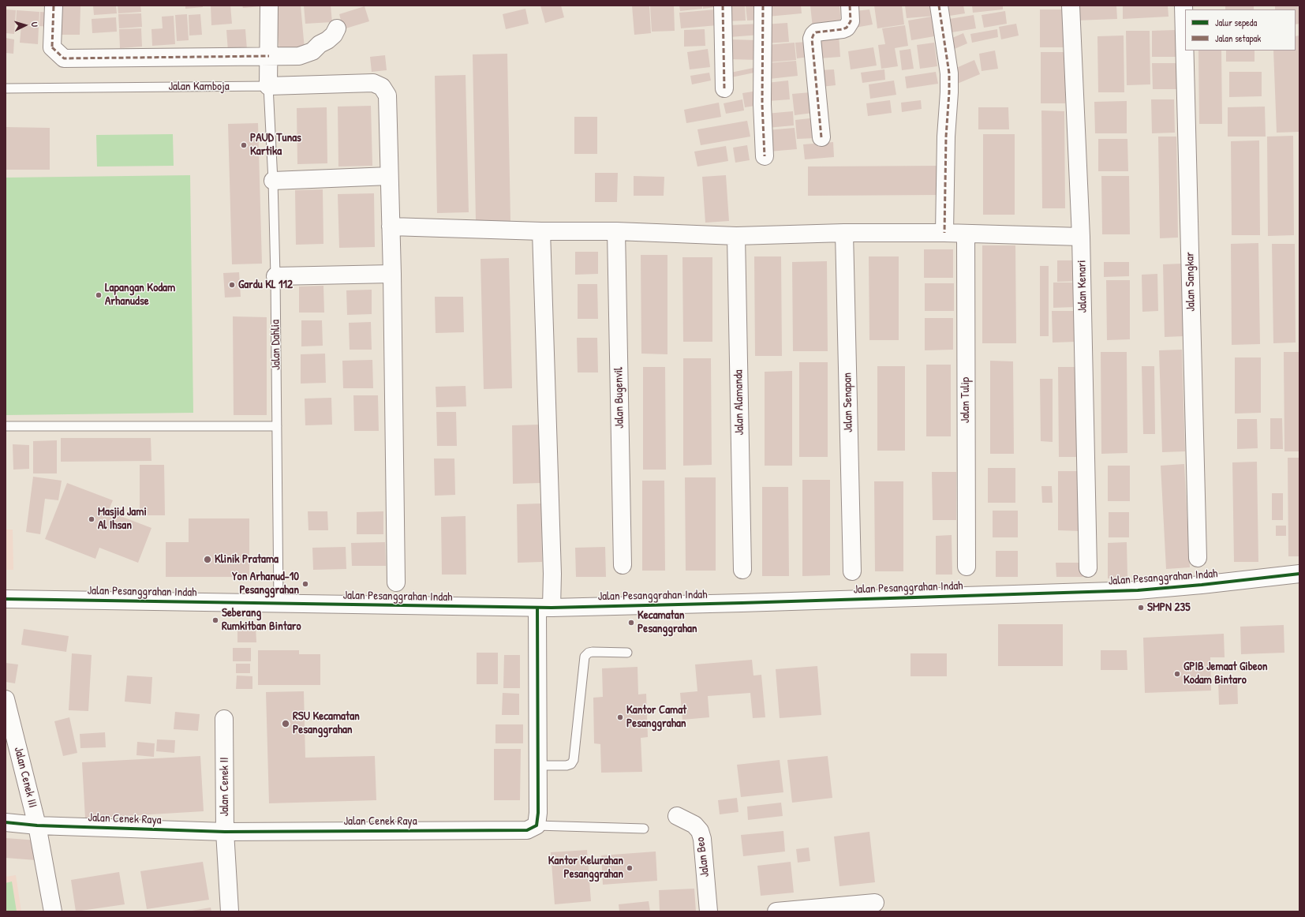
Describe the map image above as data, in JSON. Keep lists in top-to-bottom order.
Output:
{
  "streets": {
    "street": [
      "Jalan Kamboja",
      "Jalan Sangkar",
      "Jalan Kenari",
      "Jalan Bugenvil",
      "Jalan Tulip",
      "Jalan Alamanda",
      "Jalan Senapan",
      "Jalan Pesanggrahan Indah",
      "Jalan Cenek III",
      "Jalan Cenek II",
      "Jalan Cenek Raya",
      "Jalan Beo"
    ],
    "lane": ["Jalan Dahlia"]
  },
  "crossings": [
    ["Jalan Kamboja", "Jalan Dahlia"],
    ["Jalan Dahlia", "Jalan Pesanggrahan Indah"],
    ["Jalan Cenek III", "Jalan Cenek Raya"],
    ["Jalan Cenek II", "Jalan Cenek Raya"]
  ],
  "places": [
    "PAUD Tunas Kartika",
    "Gardu KL 112",
    "Lapangan Kodam Arhanudse",
    "Masjid Jami Al Ihsan",
    "Klinik Pratama",
    "Yon Arhanud-10 Pesanggrahan",
    "SMPN 235",
    "Seberang Rumkitban Bintaro",
    "Kecamatan Pesanggrahan",
    "GPIB Jemaat Gibeon Kodam Bintaro",
    "Kantor Camat Pesanggrahan",
    "RSU Kecamatan Pesanggrahan",
    "Kantor Kelurahan Pesanggrahan"
  ],
  "legend": ["Jalur sepeda", "Jalan setapak"],
  "north": "right"
}
